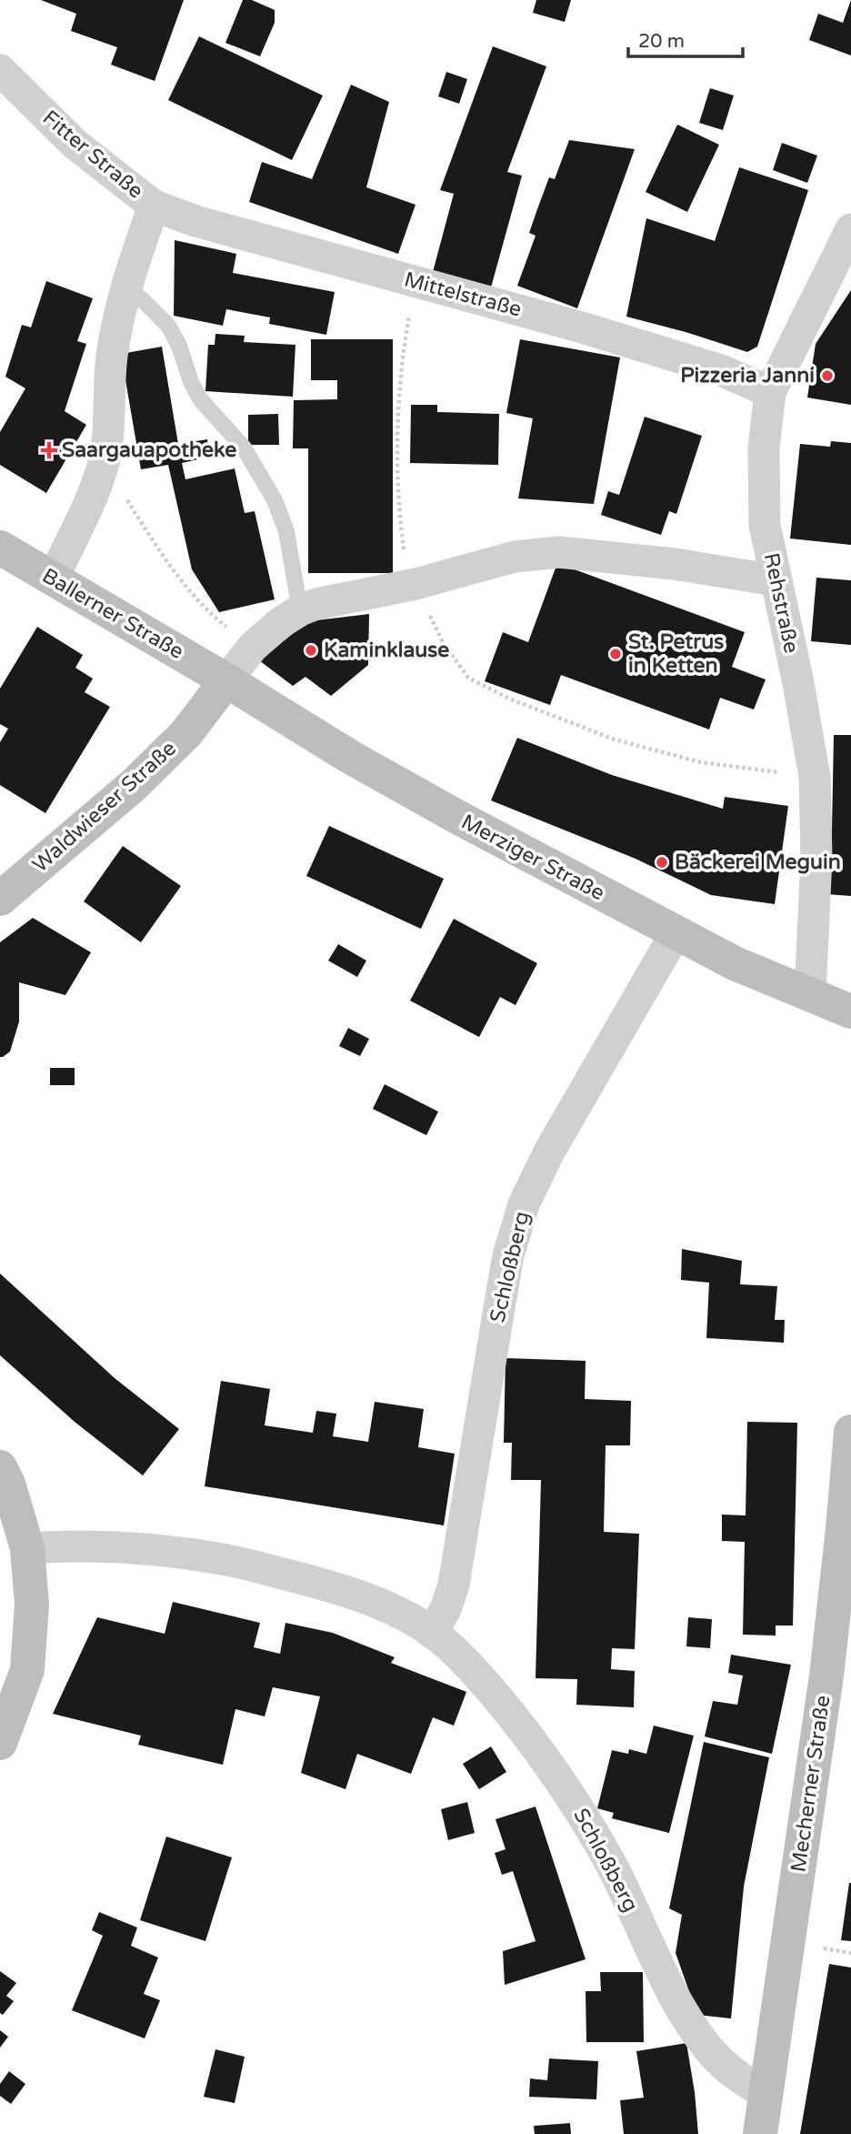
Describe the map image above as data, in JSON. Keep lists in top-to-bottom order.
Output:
{
  "streets": {
    "main road": [
      "Ballerner Straße",
      "Waldwieser Straße",
      "Merziger Straße",
      "Mecherner Straße"
    ],
    "street": [
      "Fitter Straße",
      "Mittelstraße",
      "Rehstraße",
      "Schloßberg"
    ]
  },
  "crossings": [
    ["Fitter Straße", "Mittelstraße"],
    ["Fitter Straße", "Ballerner Straße"],
    ["Mittelstraße", "Rehstraße"],
    ["Rehstraße", "Merziger Straße"],
    ["Ballerner Straße", "Waldwieser Straße"],
    ["Ballerner Straße", "Merziger Straße"],
    ["Waldwieser Straße", "Merziger Straße"],
    ["Merziger Straße", "Schloßberg"],
    ["Schloßberg", "Mecherner Straße"]
  ],
  "places": {
    "other": [
      "Pizzeria Janni",
      "Kaminklause",
      "St. Petrus in Ketten",
      "Bäckerei Meguin"
    ],
    "health": ["Saargauapotheke"]
  },
  "scale_bar": "20 m"
}
